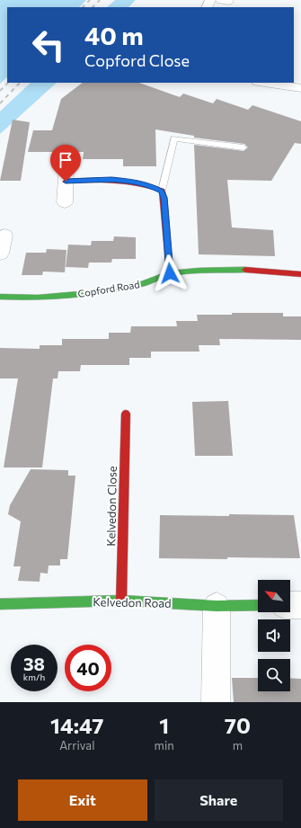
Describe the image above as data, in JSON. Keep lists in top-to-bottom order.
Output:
{
  "streets": {
    "street": ["Copford Road", "Kelvedon Close", "Kelvedon Road"]
  },
  "crossings": [
    ["Kelvedon Close", "Kelvedon Road"]
  ],
  "north": "top left",
  "page": {
    "turn": ["40 m", "Copford Close"],
    "speed": "38 km/h",
    "limit": "40",
    "eta": [
      "14:47",
      "Arrival",
      "1",
      "min",
      "70",
      "m"
    ],
    "buttons": ["Exit", "Share"]
  }
}
